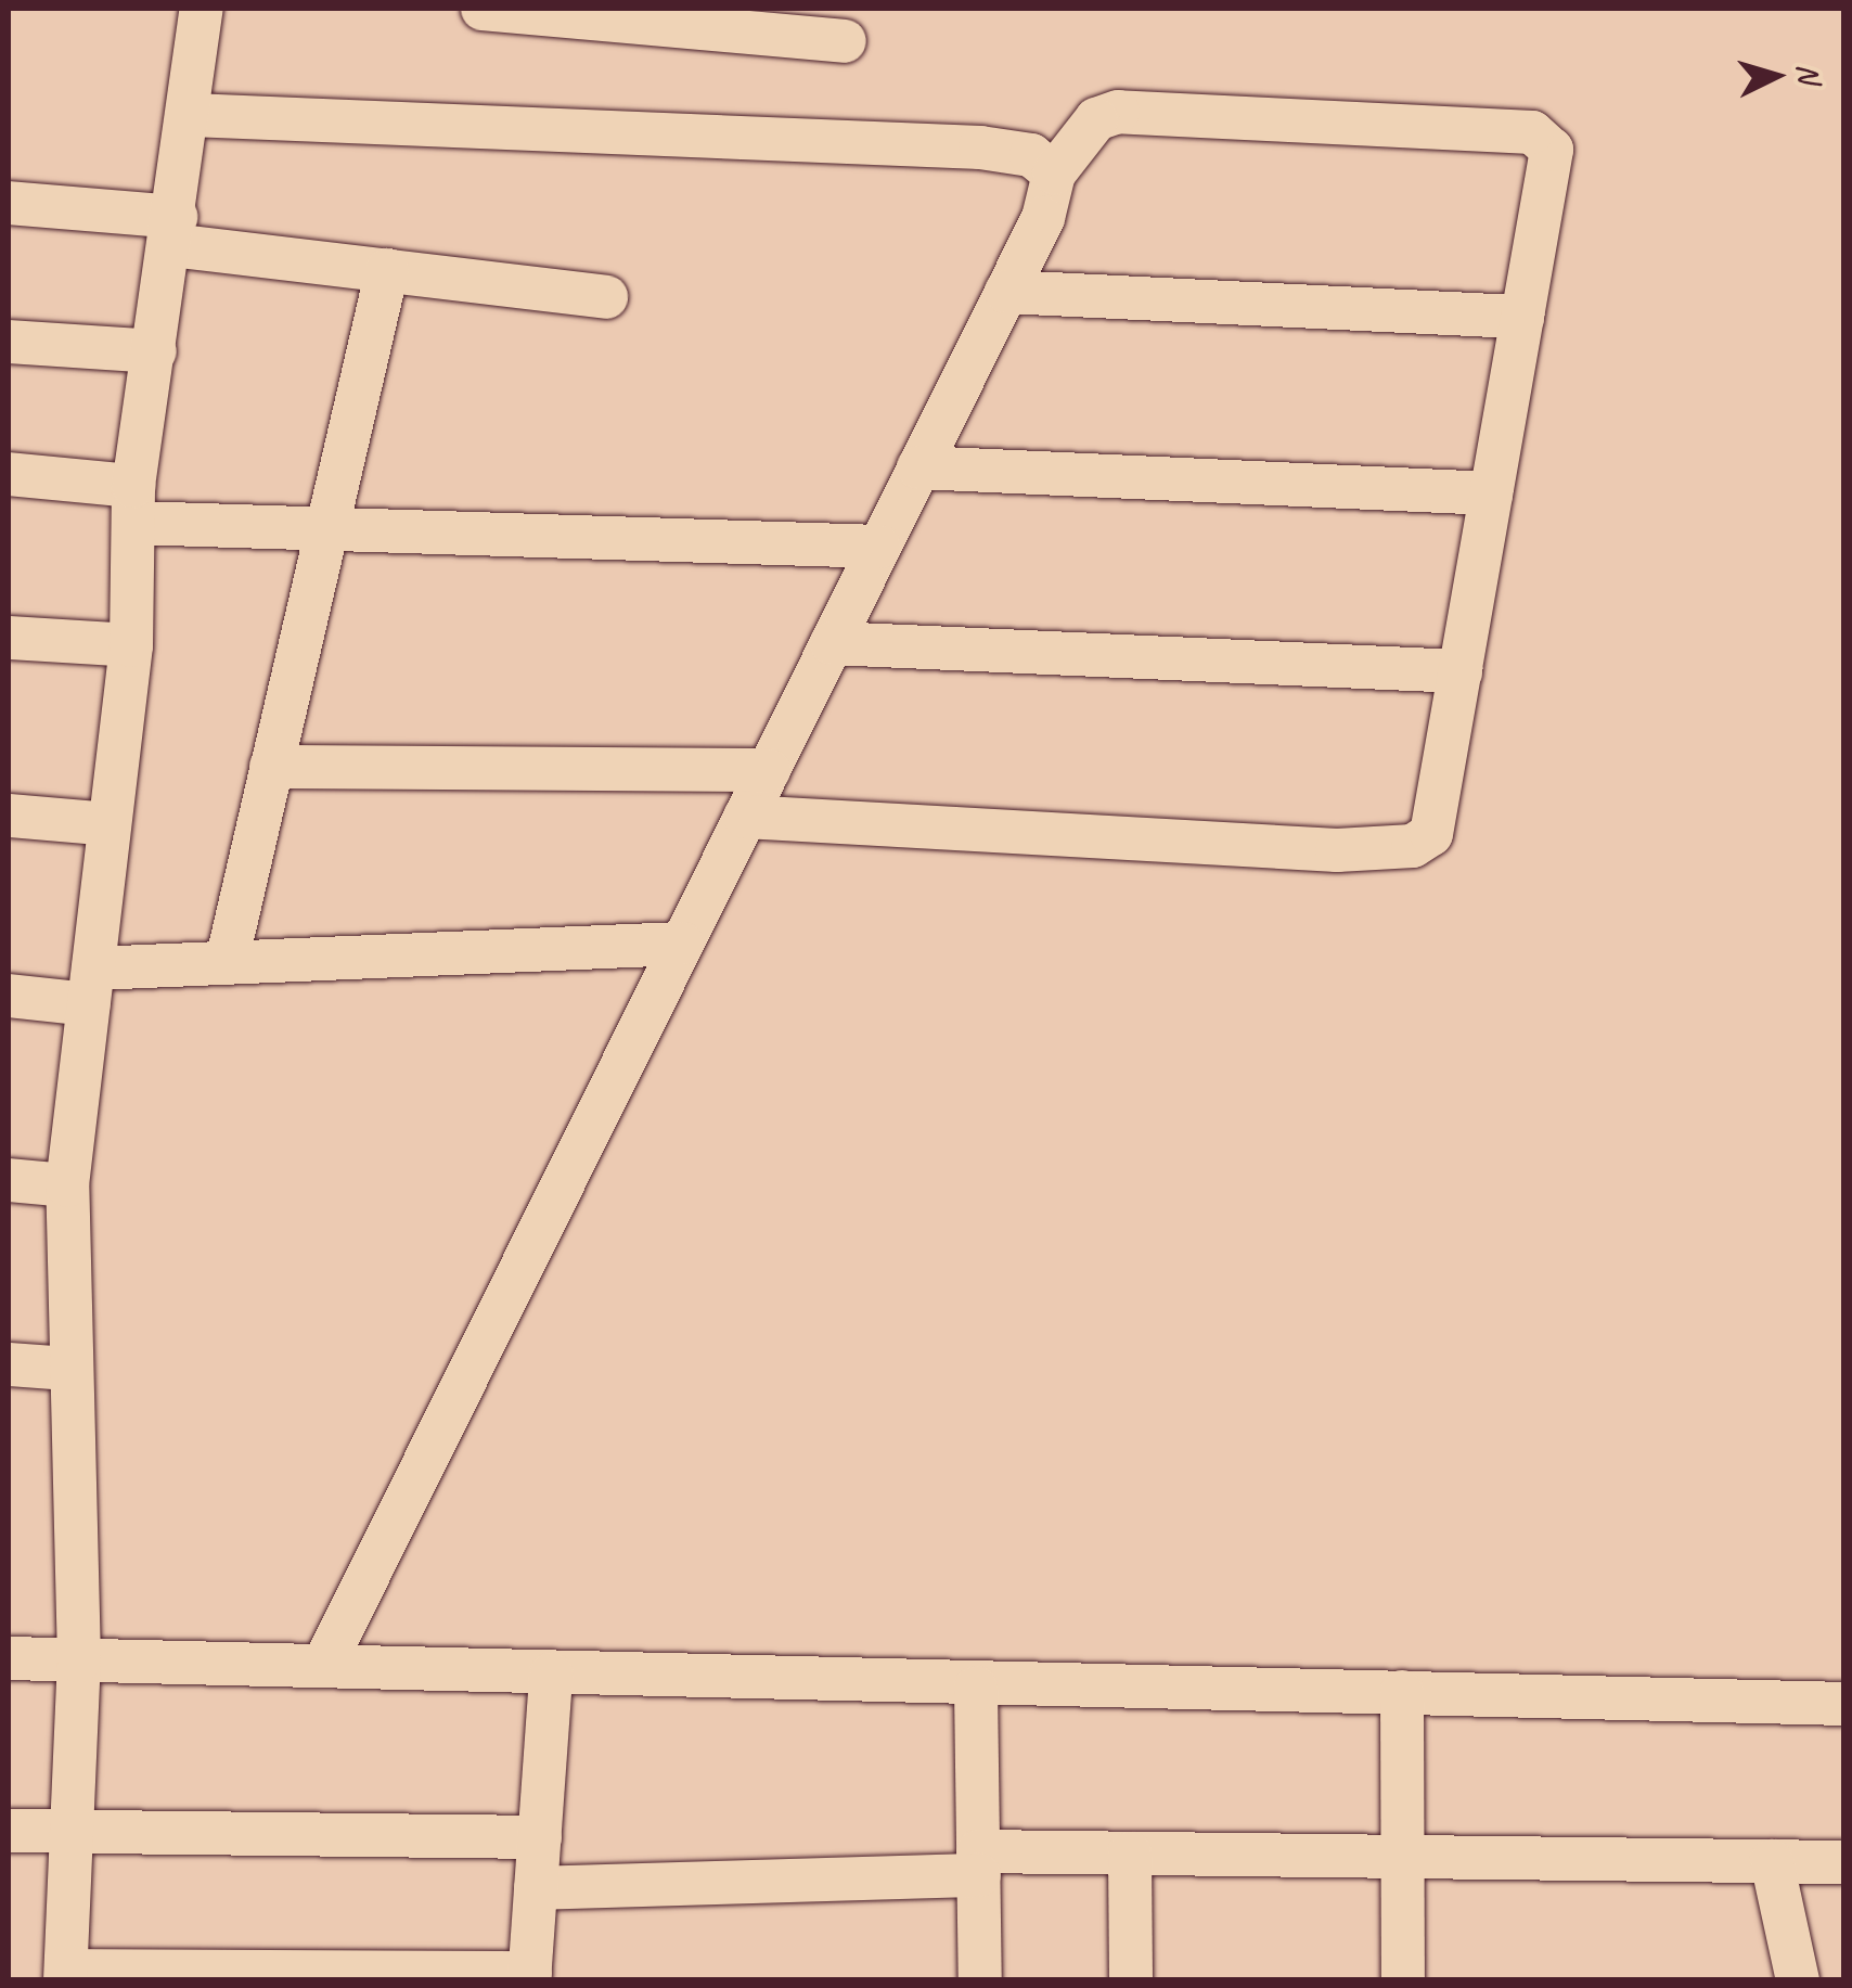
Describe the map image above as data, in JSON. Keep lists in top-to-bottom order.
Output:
{
  "north": "right"
}
